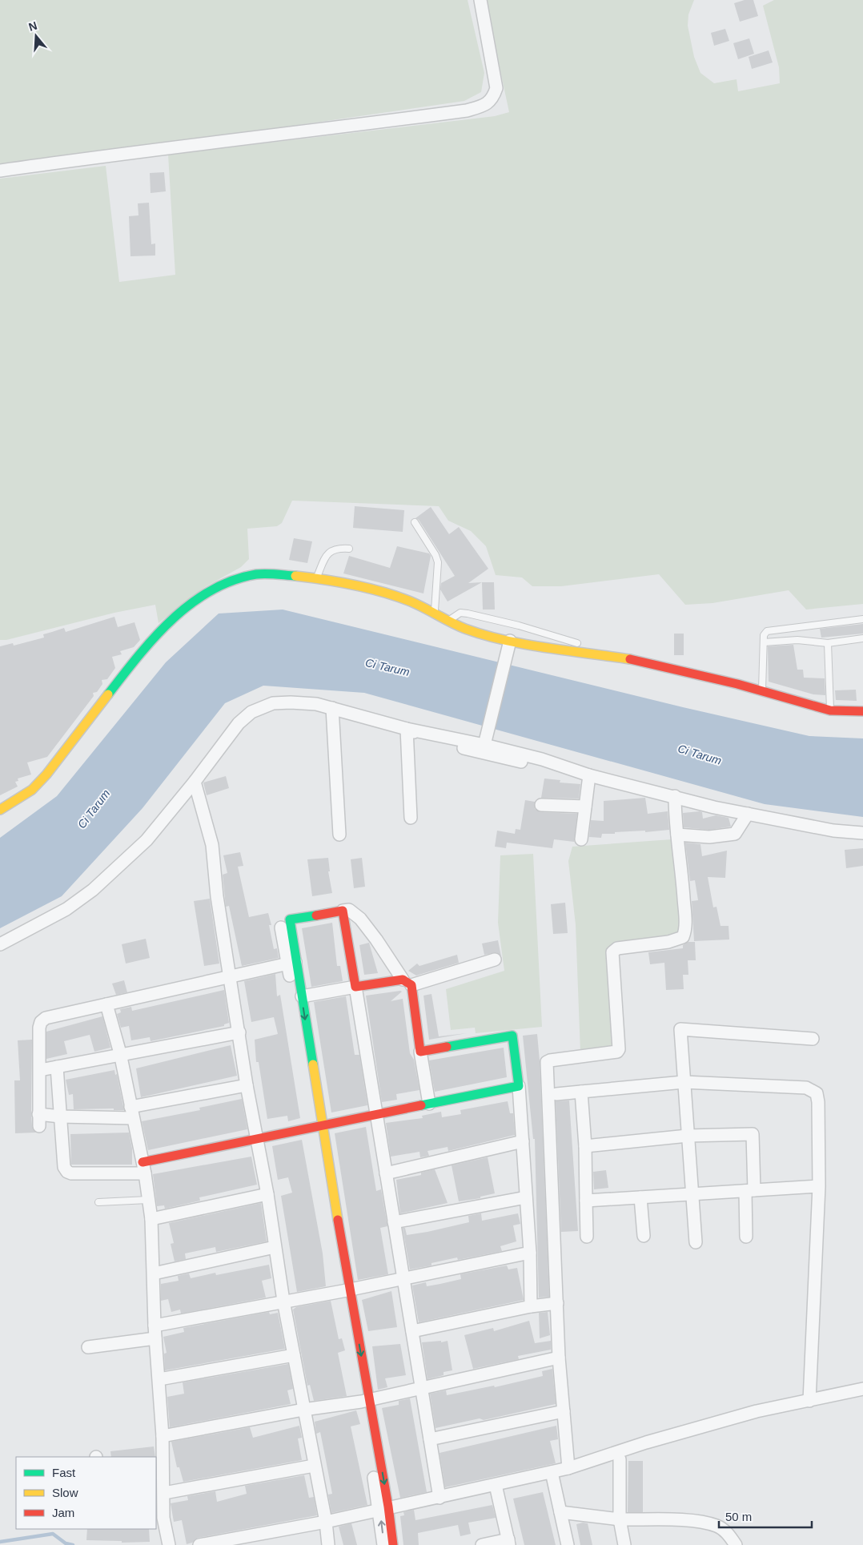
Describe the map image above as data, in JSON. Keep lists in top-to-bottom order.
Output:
{
  "water": ["Ci Tarum"],
  "legend": ["Fast", "Slow", "Jam"],
  "scale_bar": "50 m",
  "north": "top"
}
